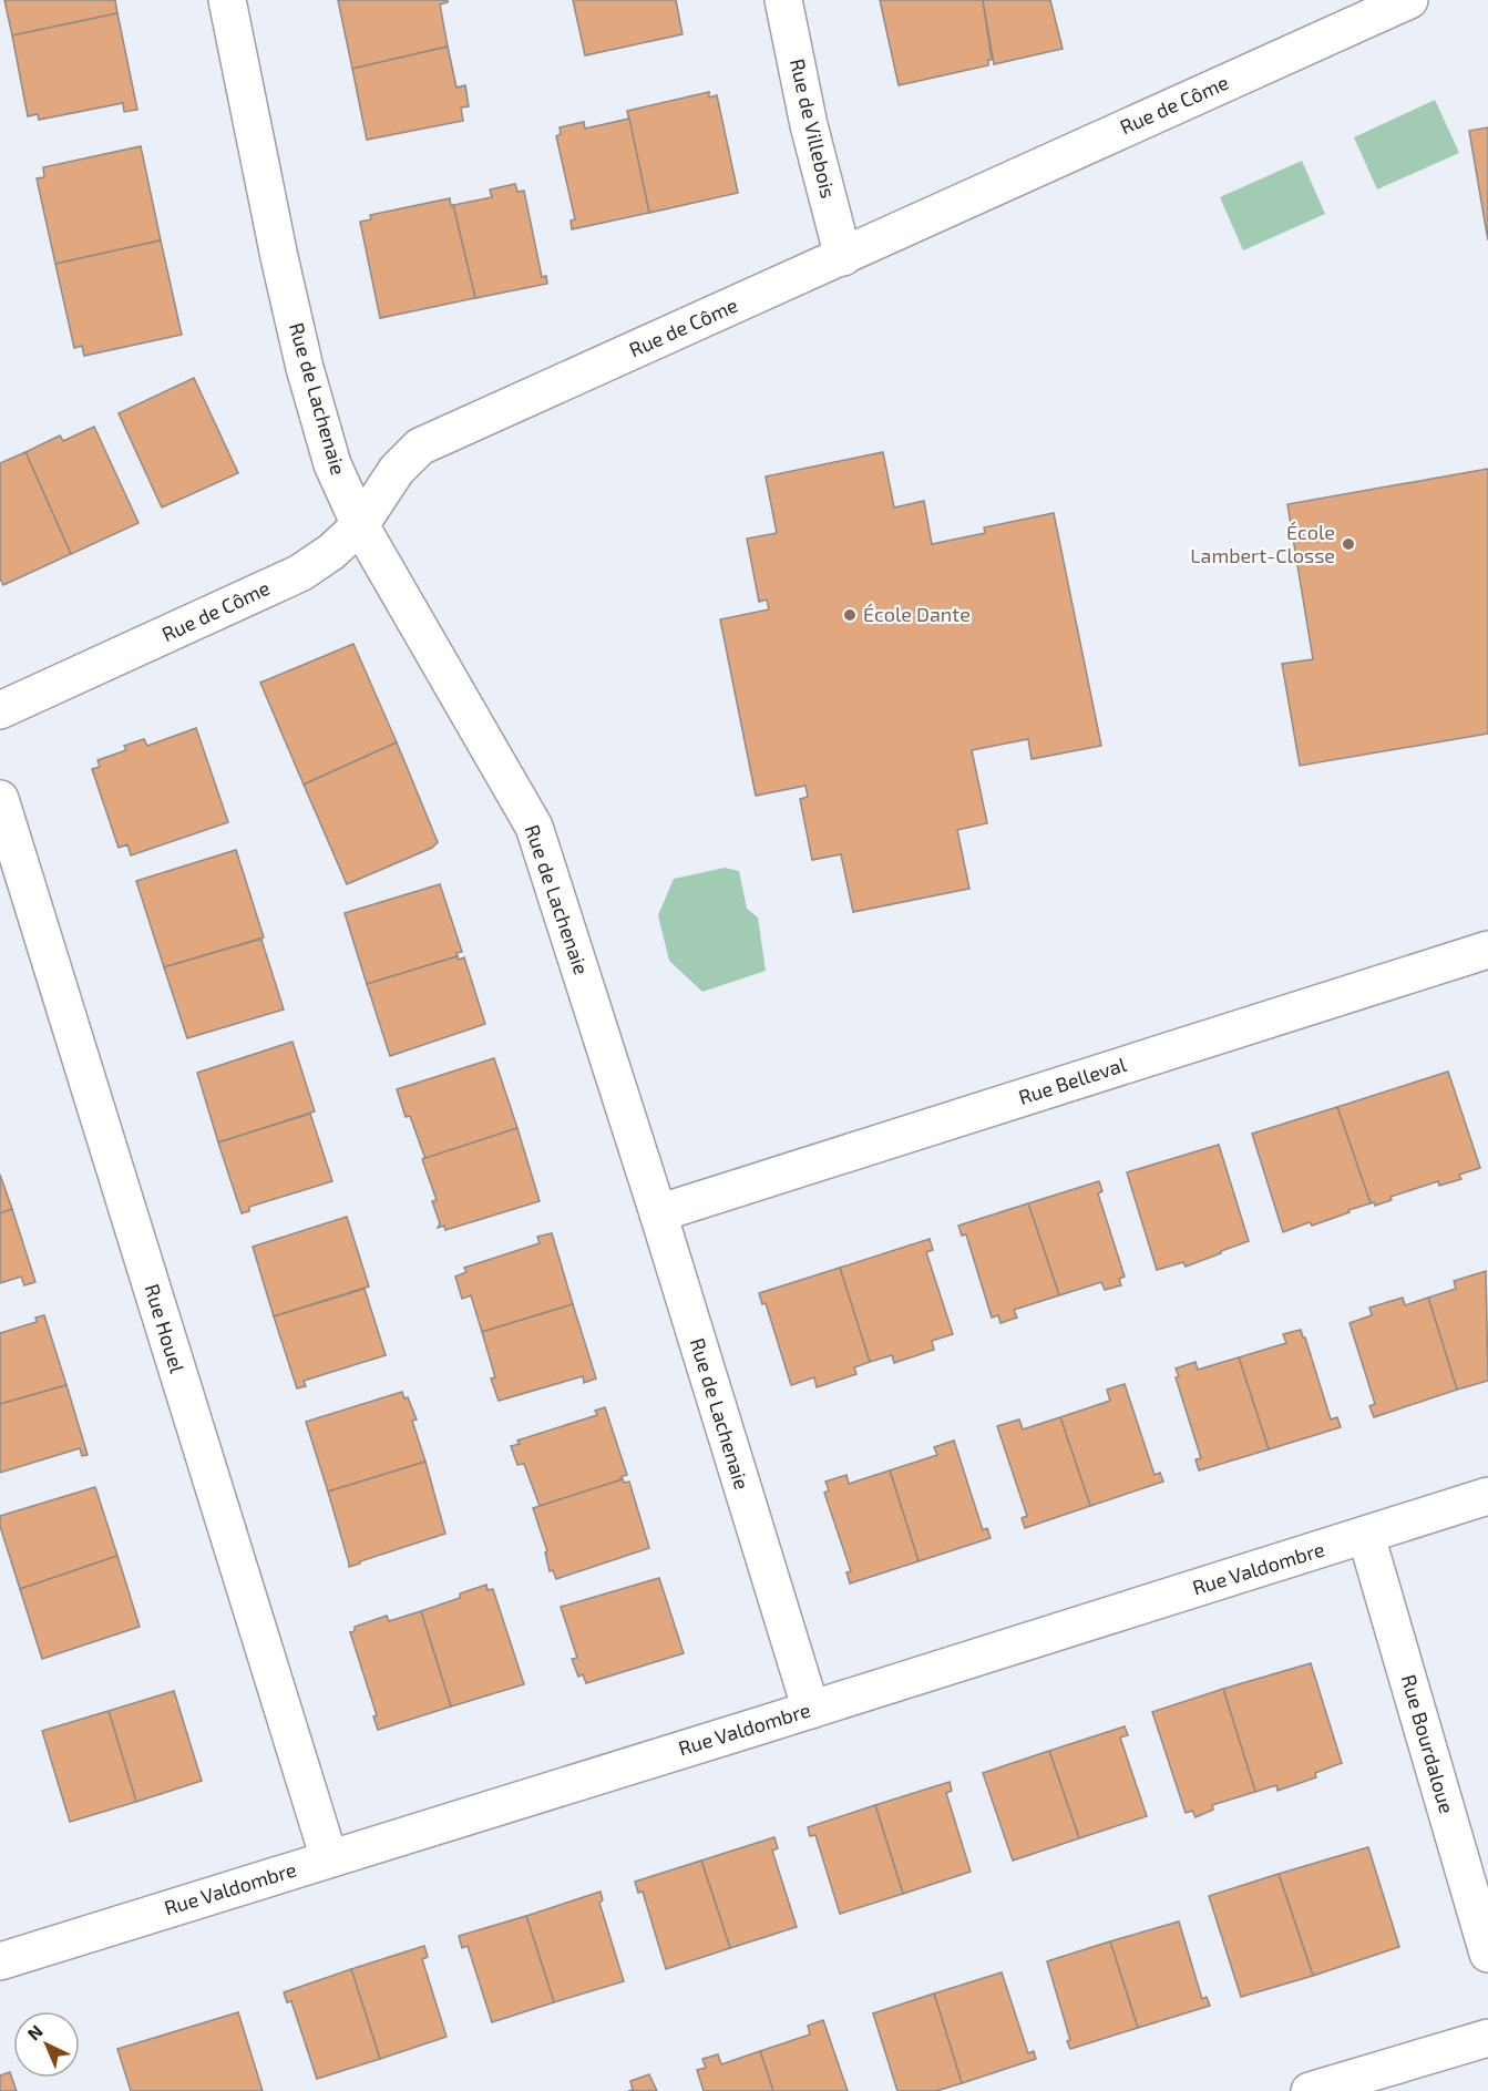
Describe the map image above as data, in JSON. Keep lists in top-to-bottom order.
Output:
{
  "streets": {
    "street": [
      "Rue de Côme",
      "Rue de Villebois",
      "Rue de Lachenaie",
      "Rue Belleval",
      "Rue Houel",
      "Rue Valdombre",
      "Rue Bourdaloue"
    ]
  },
  "crossings": [
    ["Rue de Côme", "Rue de Villebois"],
    ["Rue de Côme", "Rue de Lachenaie"],
    ["Rue de Lachenaie", "Rue Belleval"],
    ["Rue de Lachenaie", "Rue Valdombre"],
    ["Rue Houel", "Rue Valdombre"],
    ["Rue Valdombre", "Rue Bourdaloue"]
  ],
  "places": ["École Lambert-Closse", "École Dante"],
  "north": "top left"
}
